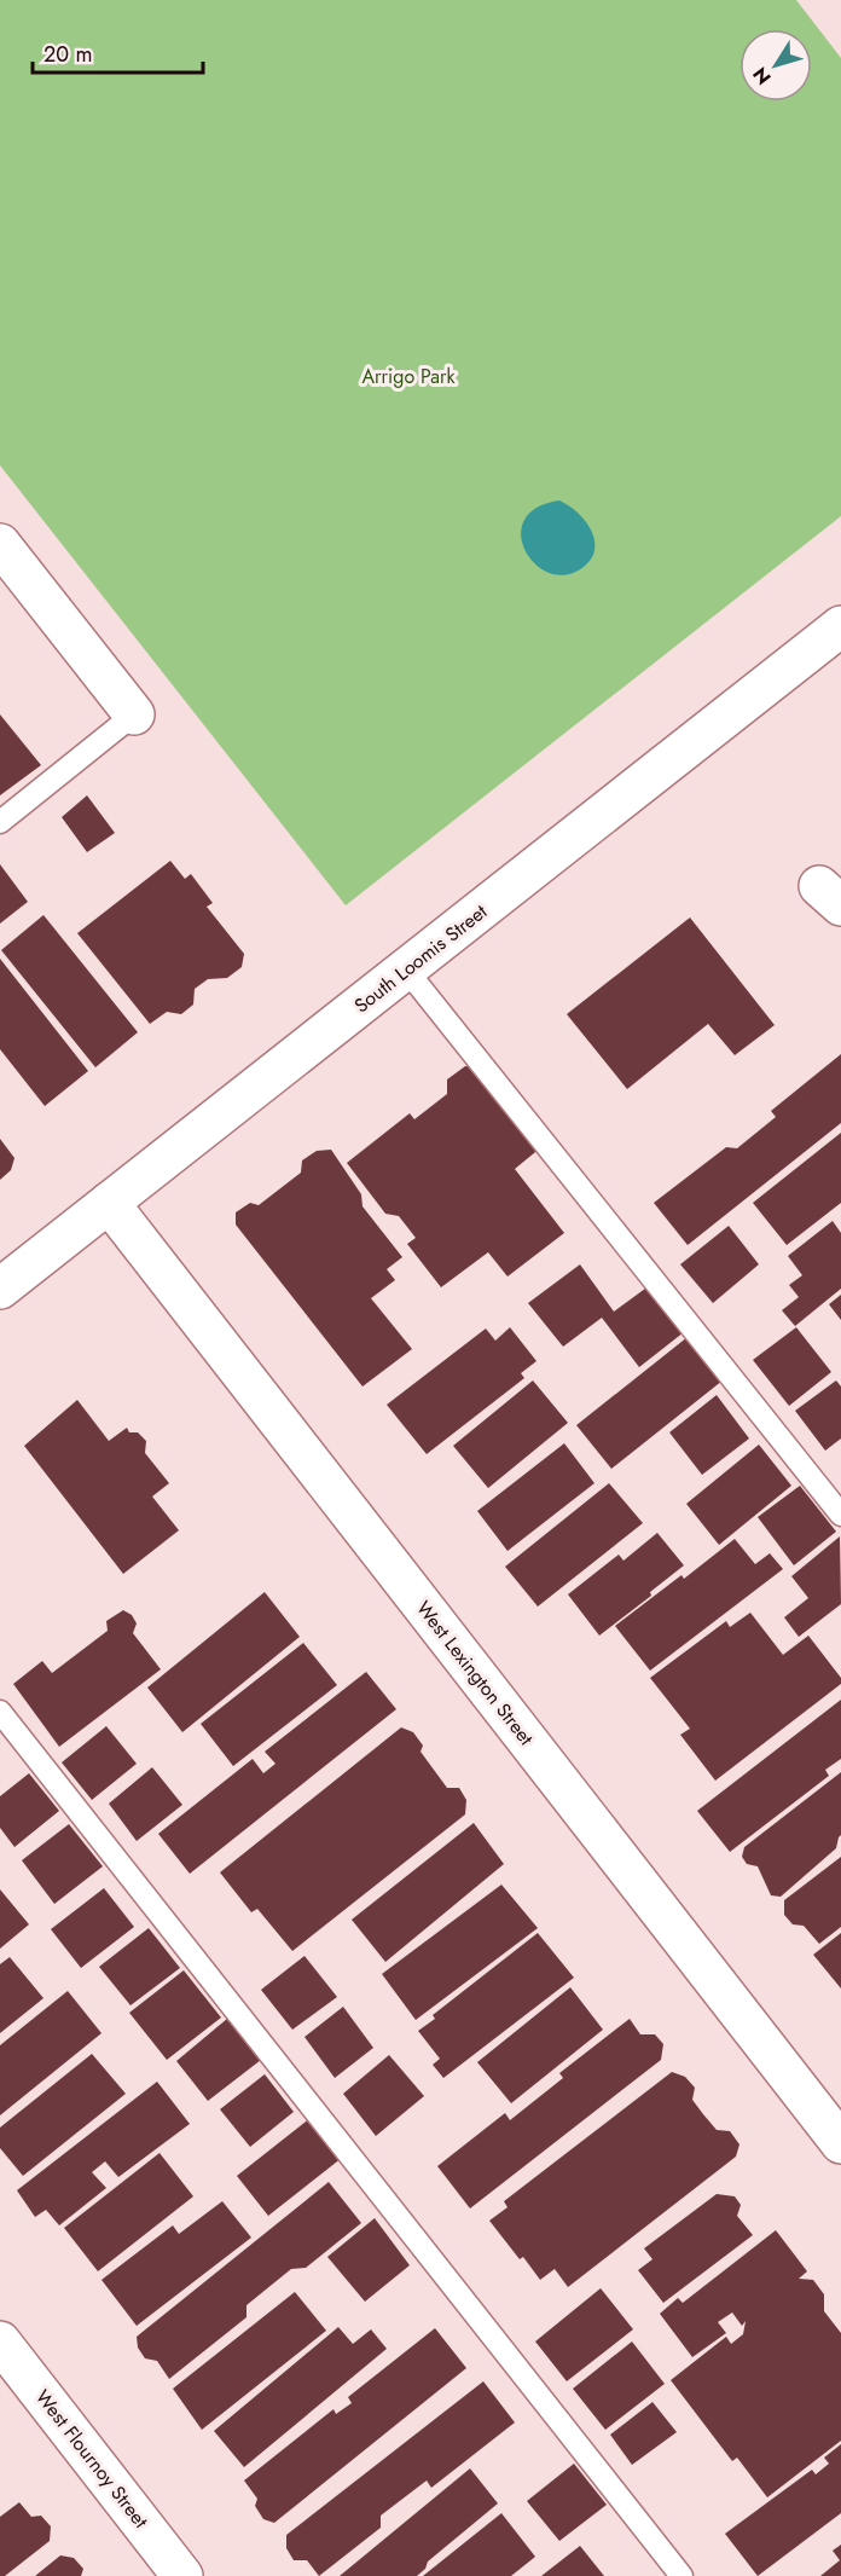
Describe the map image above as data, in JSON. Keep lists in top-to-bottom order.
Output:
{
  "streets": {
    "street": ["South Loomis Street", "West Lexington Street", "West Flournoy Street"]
  },
  "crossings": [
    ["South Loomis Street", "West Lexington Street"]
  ],
  "parks": ["Arrigo Park"],
  "scale_bar": "20 m",
  "north": "bottom left"
}
